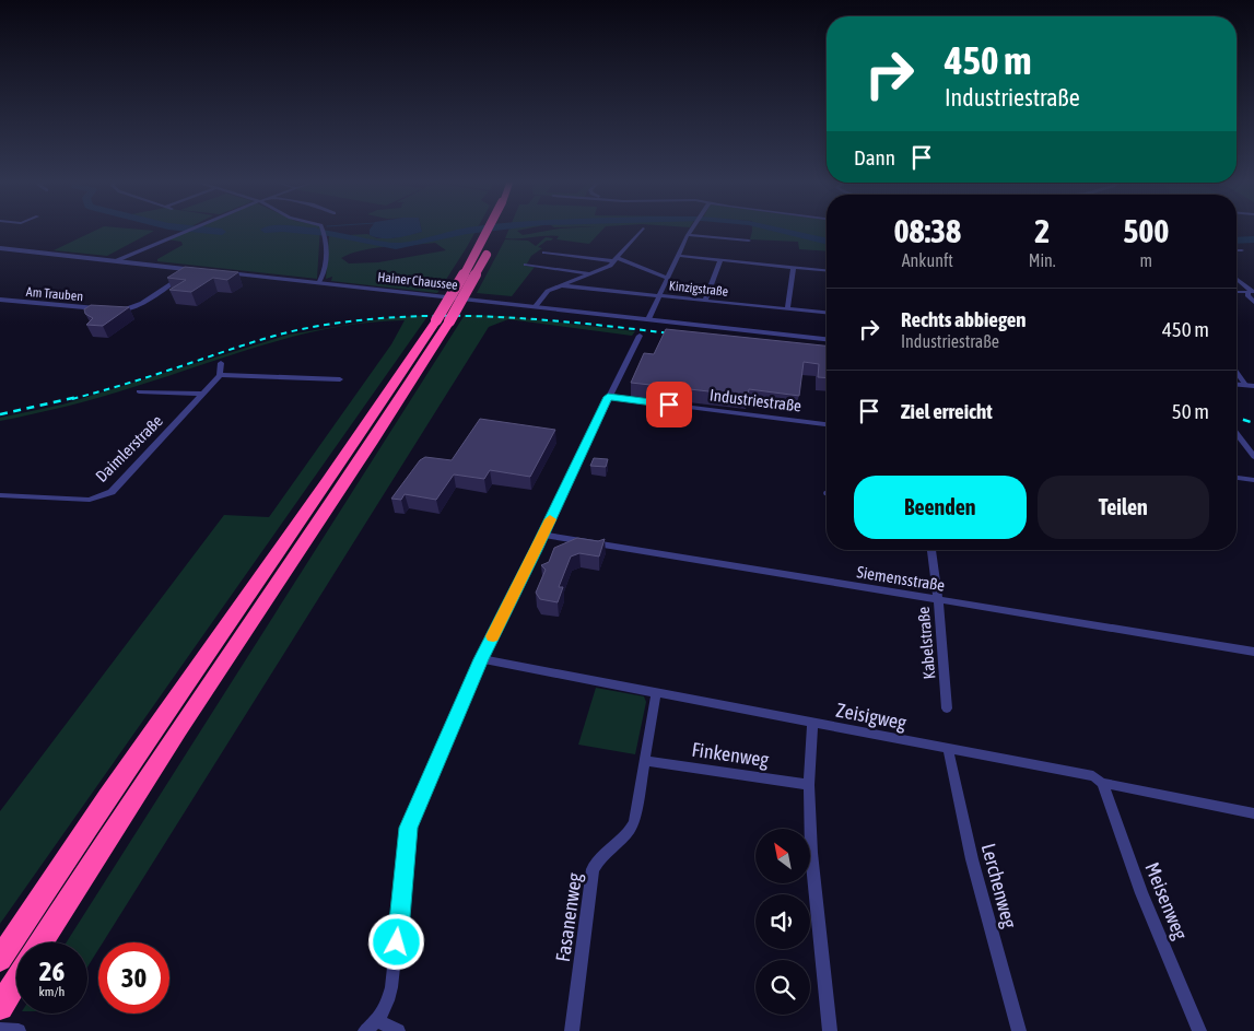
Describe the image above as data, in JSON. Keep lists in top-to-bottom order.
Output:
{
  "streets": {
    "street": [
      "Hainer Chaussee",
      "Kinzigstraße",
      "Am Trauben",
      "Industriestraße",
      "Daimlerstraße",
      "Siemensstraße",
      "Kabelstraße",
      "Zeisigweg",
      "Finkenweg",
      "Lerchenweg",
      "Meisenweg",
      "Fasanenweg"
    ]
  },
  "crossings": [
    ["Siemensstraße", "Kabelstraße"],
    ["Zeisigweg", "Lerchenweg"],
    ["Zeisigweg", "Meisenweg"],
    ["Zeisigweg", "Fasanenweg"],
    ["Finkenweg", "Fasanenweg"]
  ],
  "north": "top left",
  "page": {
    "turn": ["450 m", "Industriestraße"],
    "then": "Dann",
    "eta": [
      "08:38",
      "Ankunft",
      "2",
      "Min.",
      "500",
      "m"
    ],
    "list": [
      {
        "name": "Rechts abbiegen",
        "note": "Industriestraße",
        "value": "450 m"
      },
      {
        "name": "Ziel erreicht",
        "value": "50 m"
      }
    ],
    "buttons": ["Beenden", "Teilen"],
    "speed": "26 km/h",
    "limit": "30"
  }
}
